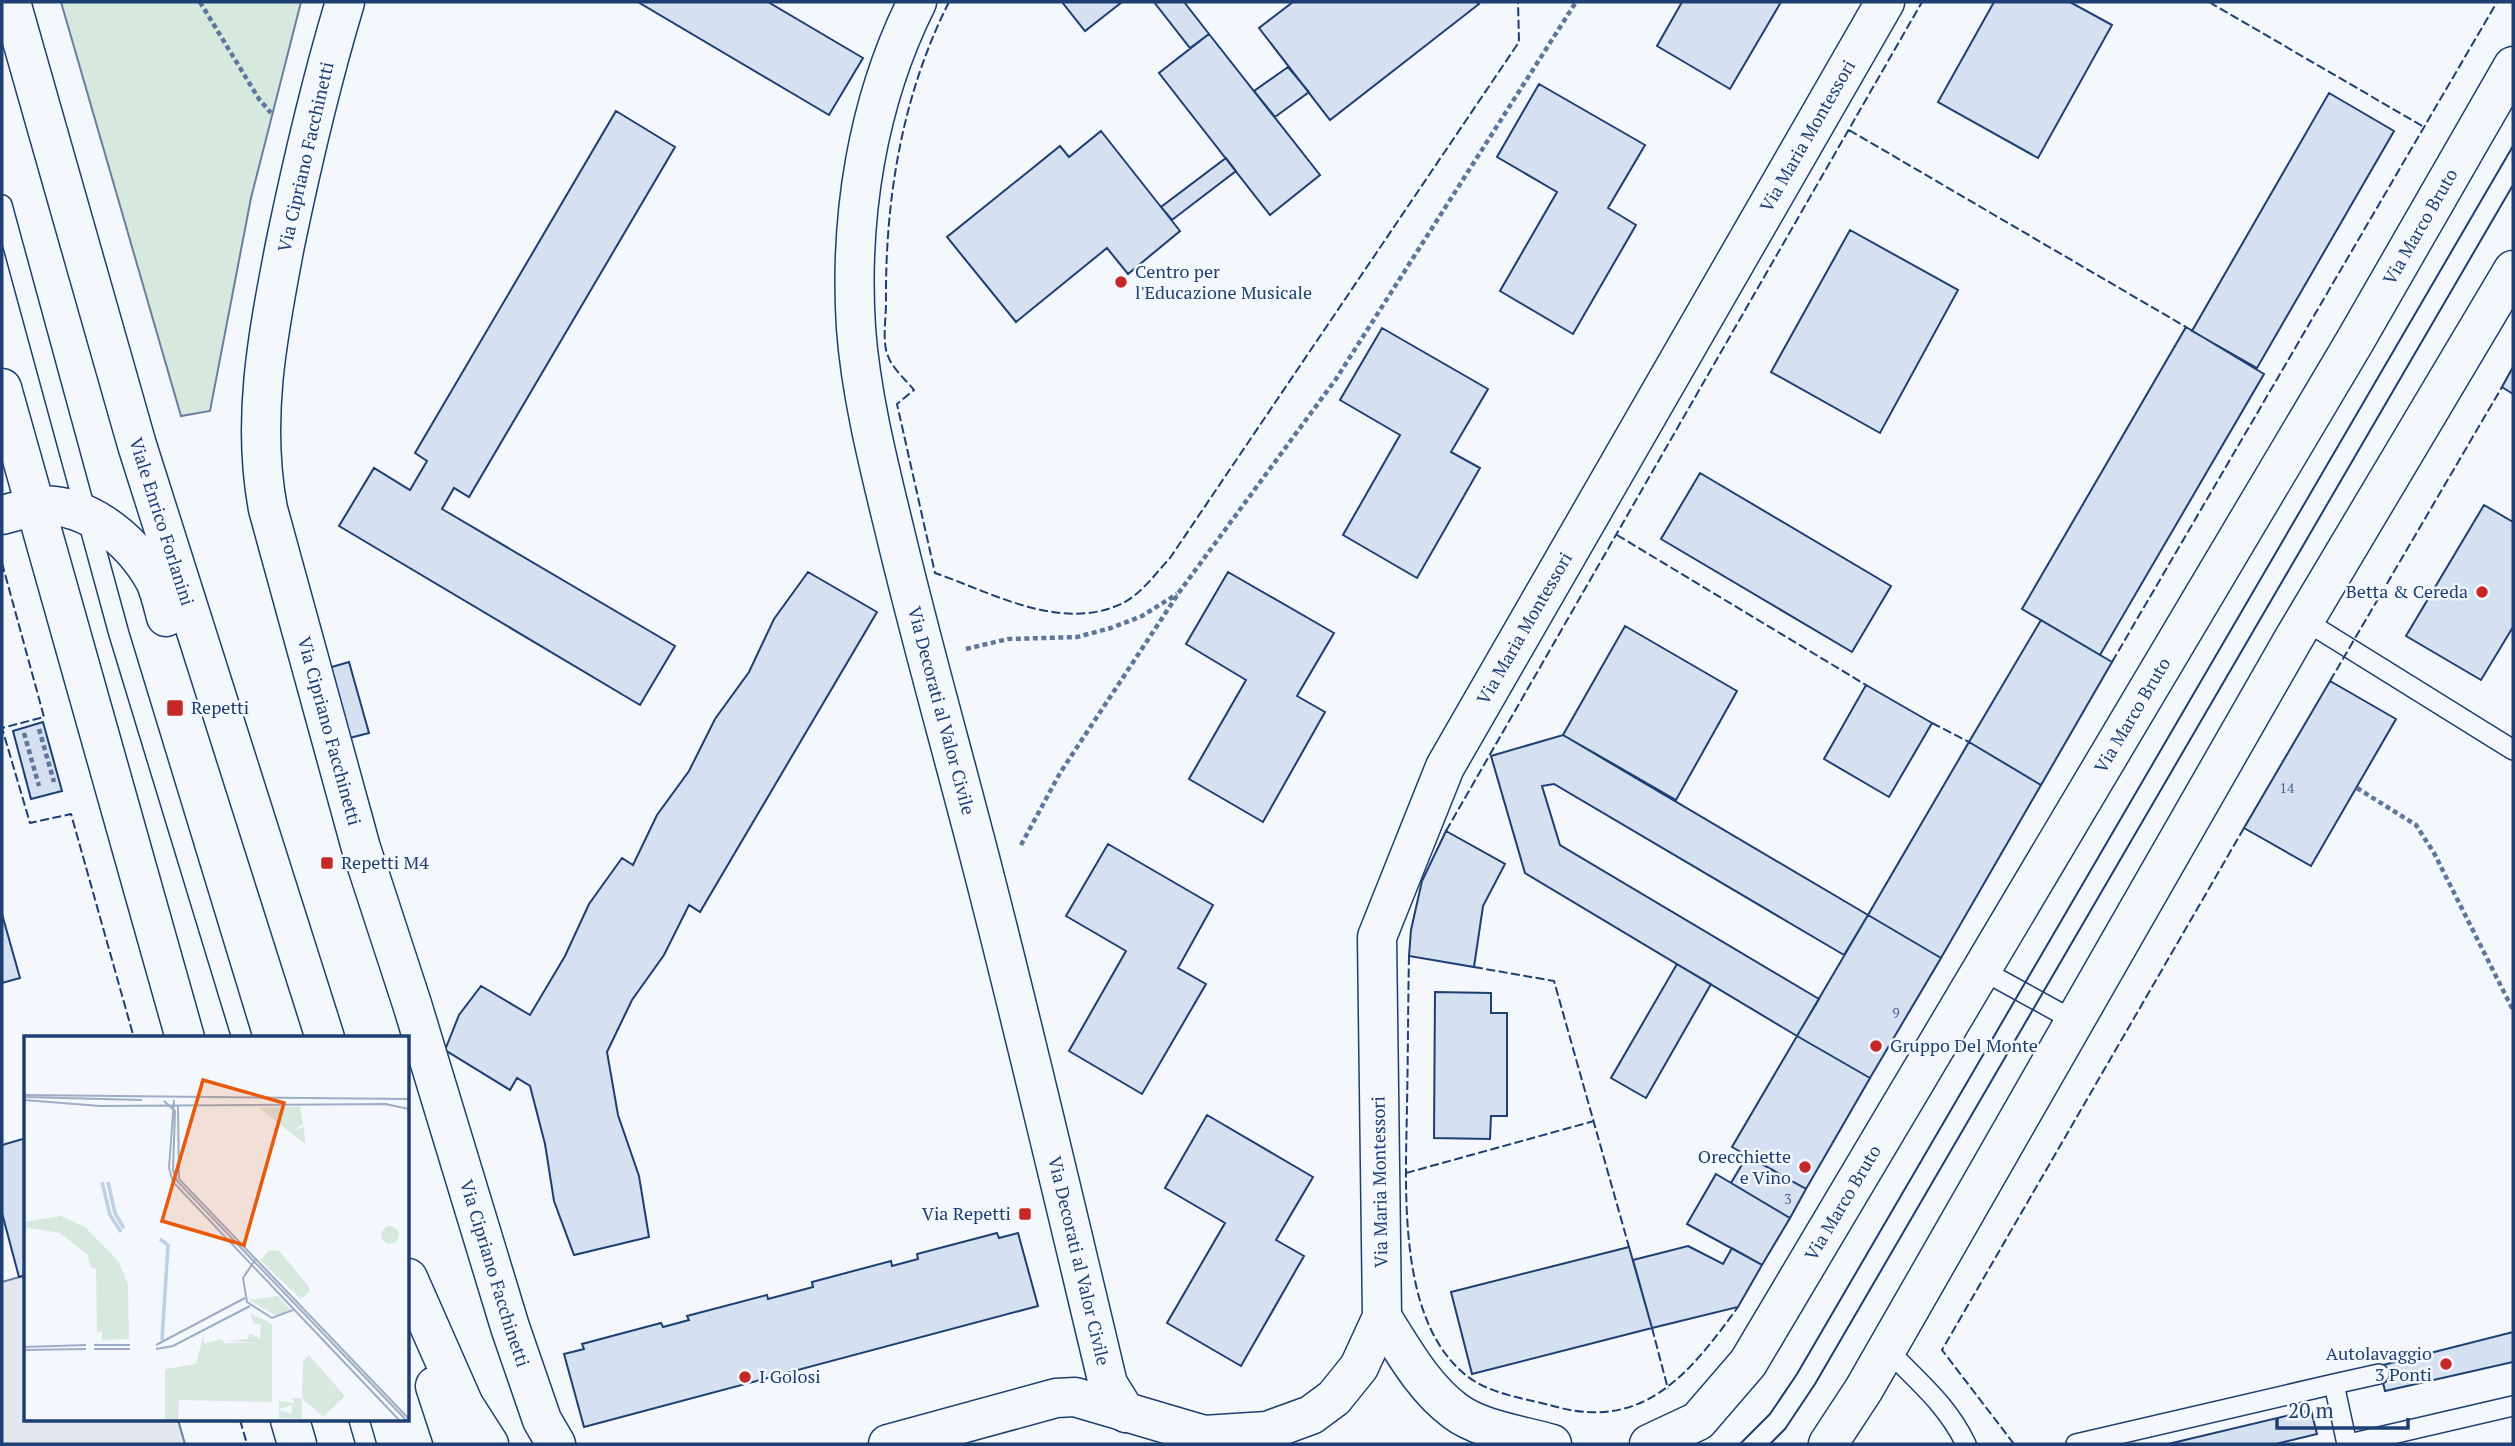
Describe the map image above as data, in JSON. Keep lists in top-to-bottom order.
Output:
{
  "streets": {
    "main road": [
      "Via Maria Montessori",
      "Via Cipriano Facchinetti",
      "Via Marco Bruto",
      "Viale Enrico Forlanini",
      "Via Decorati al Valor Civile"
    ]
  },
  "places": {
    "other": [
      "Centro per l'Educazione Musicale",
      "Betta & Cereda",
      "Gruppo Del Monte",
      "Orecchiette e Vino",
      "Autolavaggio 3 Ponti",
      "I Golosi"
    ],
    "transit": ["Repetti", "Repetti M4", "Via Repetti"]
  },
  "house_numbers": ["14", "9", "3"],
  "scale_bar": "20 m"
}
